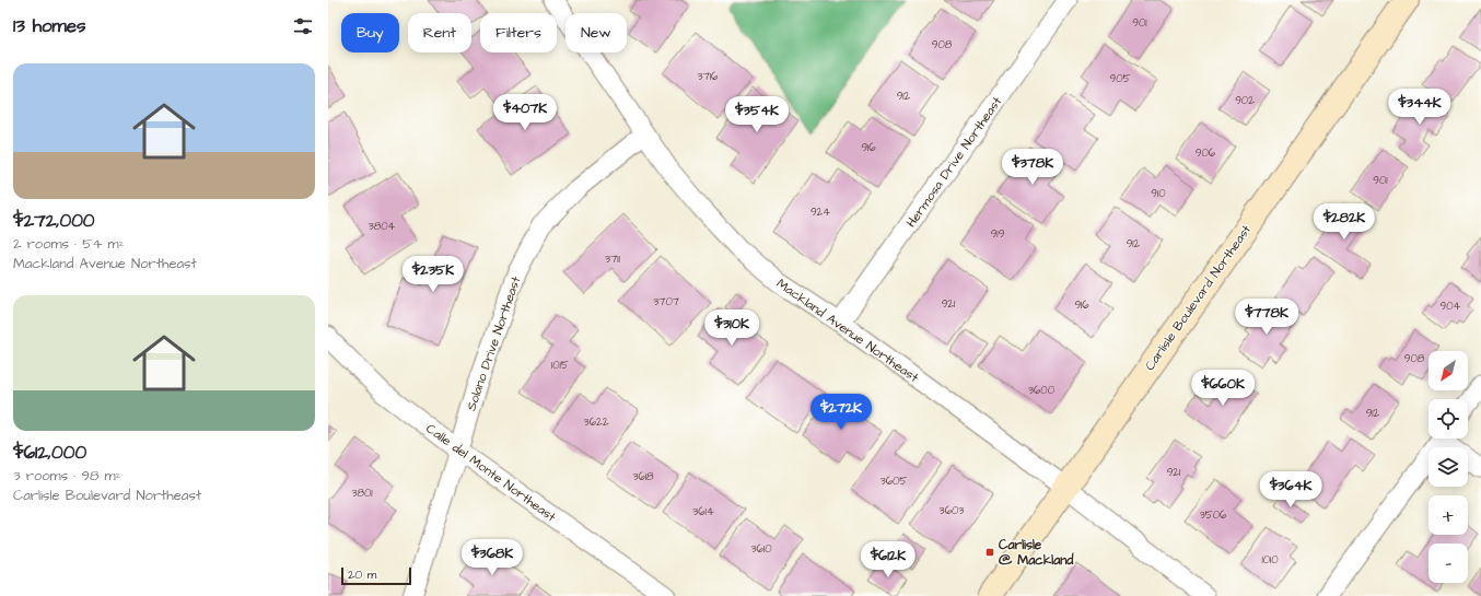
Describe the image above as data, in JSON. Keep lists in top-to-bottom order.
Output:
{
  "streets": {
    "main road": ["Carlisle Boulevard Northeast"],
    "street": [
      "Hermosa Drive Northeast",
      "Mackland Avenue Northeast",
      "Solano Drive Northeast",
      "Calle del Monte Northeast"
    ]
  },
  "crossings": [
    ["Hermosa Drive Northeast", "Mackland Avenue Northeast"],
    ["Carlisle Boulevard Northeast", "Mackland Avenue Northeast"],
    ["Mackland Avenue Northeast", "Solano Drive Northeast"],
    ["Solano Drive Northeast", "Calle del Monte Northeast"]
  ],
  "places": {
    "transit": ["Carlisle @ Mackland"]
  },
  "house_numbers": [
    "901",
    "908",
    "3716",
    "905",
    "912",
    "902",
    "916",
    "906",
    "901",
    "910",
    "924",
    "3804",
    "919",
    "912",
    "3711",
    "3707",
    "921",
    "916",
    "904",
    "908",
    "1015",
    "3600",
    "912",
    "3622",
    "921",
    "3618",
    "3605",
    "3801",
    "3603",
    "3614",
    "3506",
    "3610",
    "1010"
  ],
  "scale_bar": "20 m",
  "north": "bottom left",
  "page": {
    "heading": "13 homes",
    "chip": [
      "Buy",
      "Rent",
      "Filters",
      "New"
    ],
    "list": [
      {
        "name": "$272,000",
        "note": "2 rooms · 54 m² · Mackland Avenue Northeast"
      },
      {
        "name": "$612,000",
        "note": "3 rooms · 98 m² · Carlisle Boulevard Northeast"
      }
    ],
    "price": [
      "$344K",
      "$407K",
      "$354K",
      "$378K",
      "$282K",
      "$235K",
      "$778K",
      "$310K",
      "$660K",
      "$272K",
      "$364K",
      "$368K",
      "$612K"
    ],
    "map_buttons": ["+", "−"],
    "scale": "20 m"
  }
}
